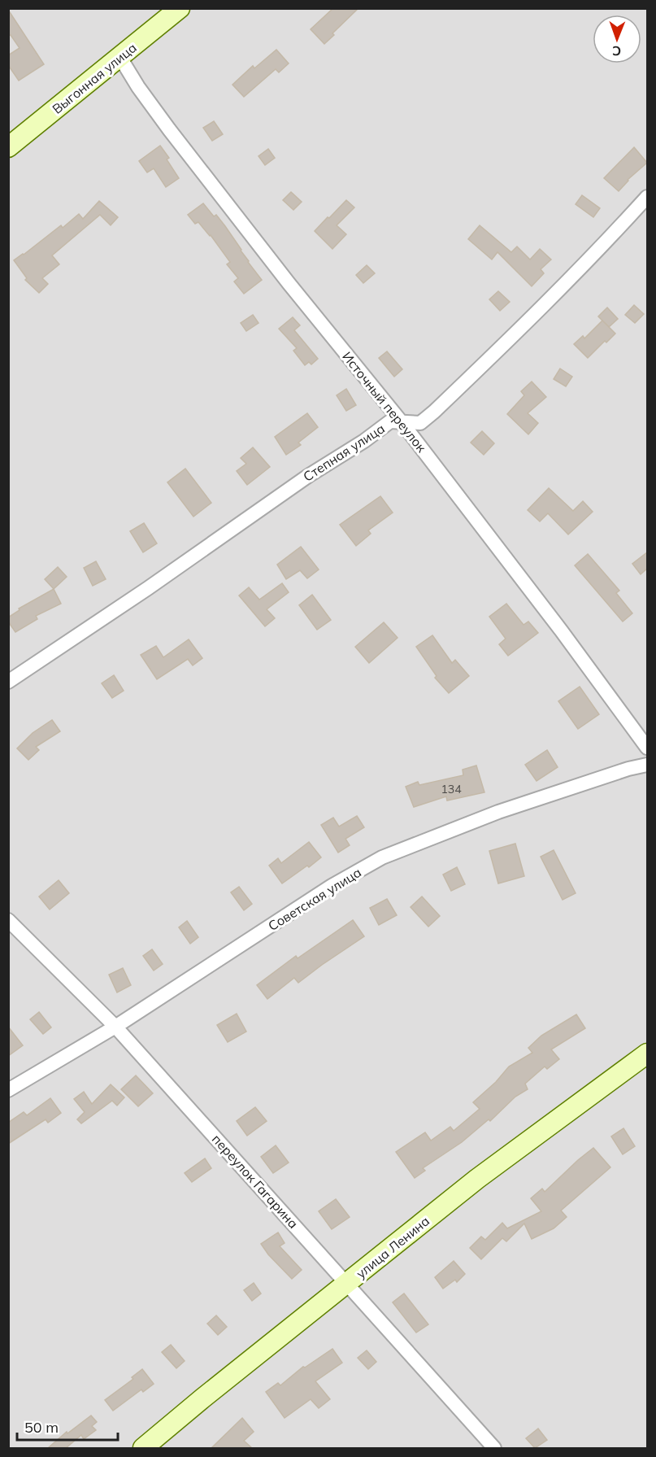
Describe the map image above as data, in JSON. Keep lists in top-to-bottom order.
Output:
{
  "streets": {
    "street": [
      "Выгонная улица",
      "Источный переулок",
      "Степная улица",
      "Советская улица",
      "переулок Гагарина",
      "улица Ленина"
    ]
  },
  "crossings": [
    ["Выгонная улица", "Источный переулок"],
    ["Источный переулок", "Степная улица"],
    ["Советская улица", "переулок Гагарина"],
    ["переулок Гагарина", "улица Ленина"]
  ],
  "house_numbers": ["134"],
  "scale_bar": "50 m",
  "north": "bottom"
}
